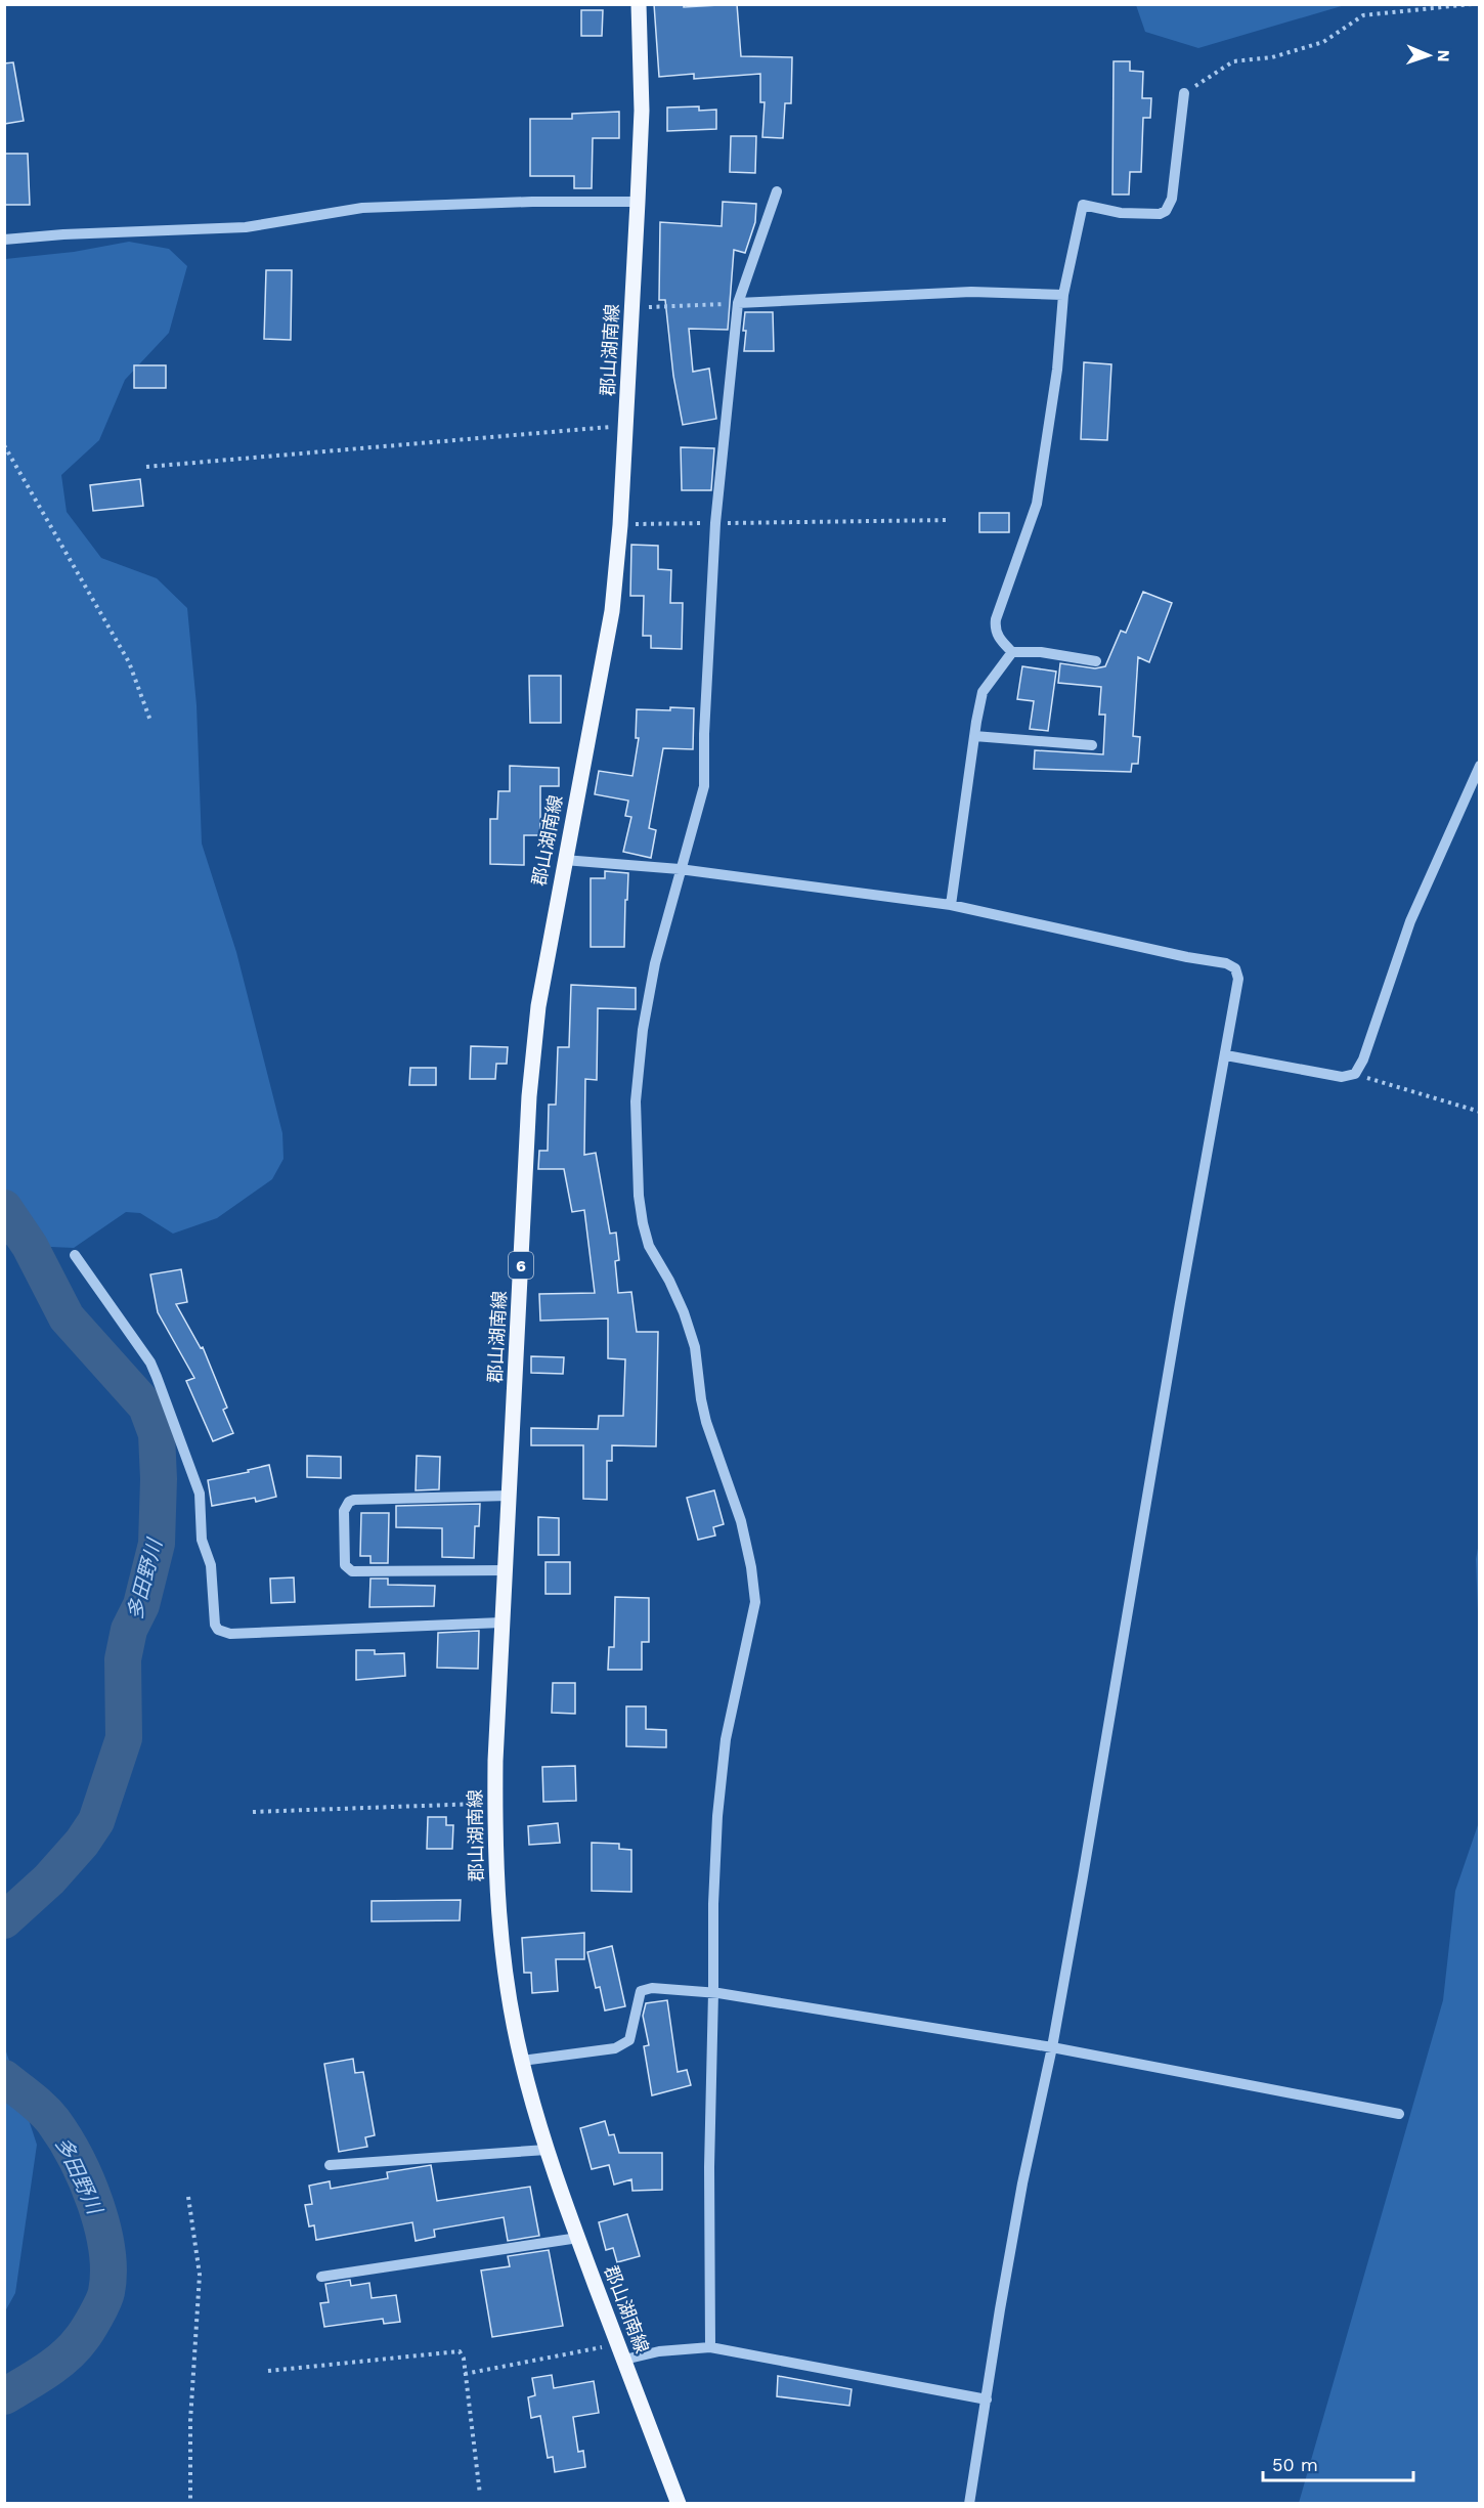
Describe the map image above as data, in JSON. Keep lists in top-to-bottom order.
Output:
{
  "streets": {
    "main road": ["郡山湖南線", "6"]
  },
  "water": ["多田野川"],
  "scale_bar": "50 m",
  "north": "right"
}
